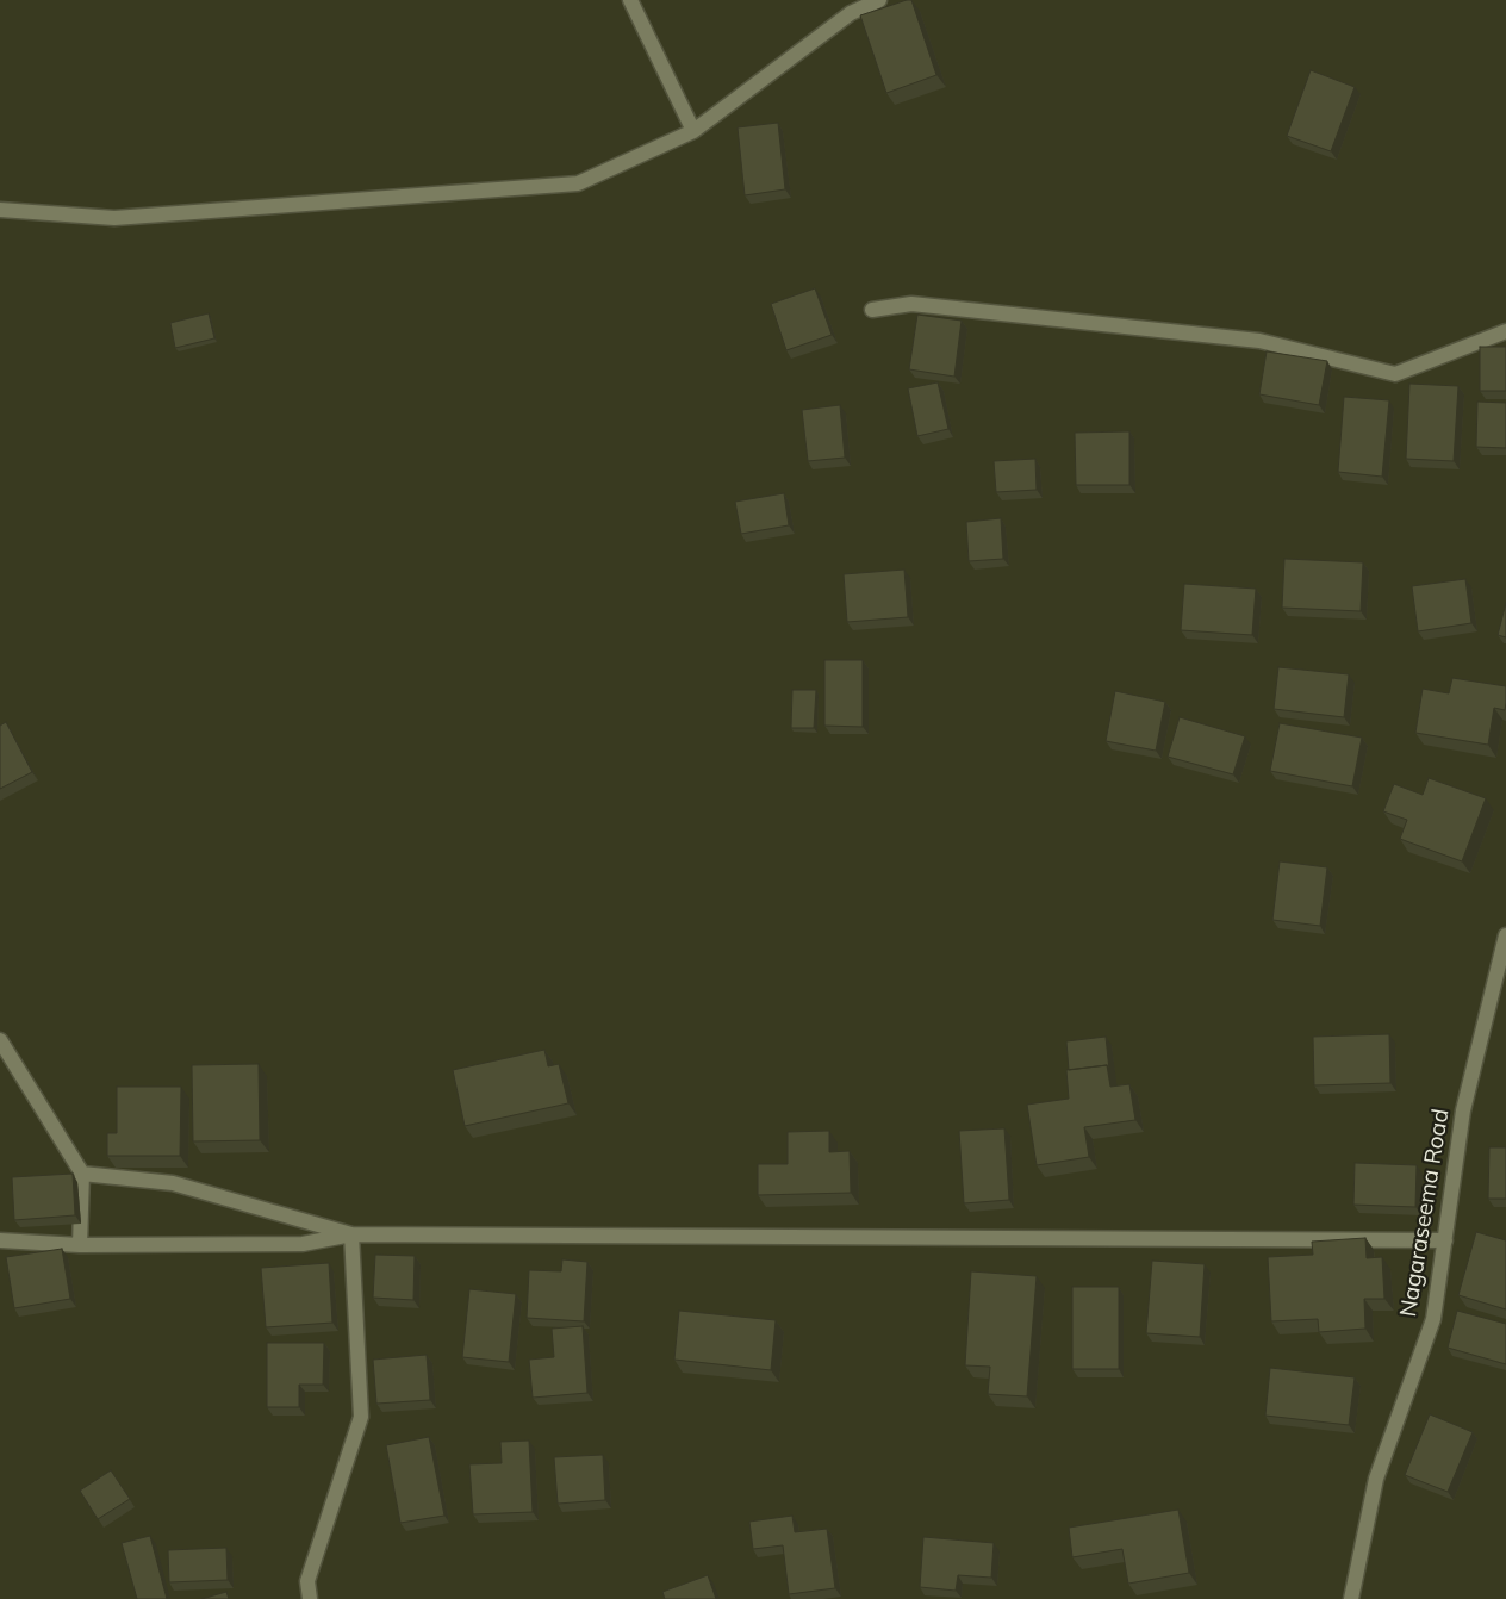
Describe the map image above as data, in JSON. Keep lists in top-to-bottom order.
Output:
{
  "streets": {
    "street": ["Nagaraseema Road"]
  }
}
